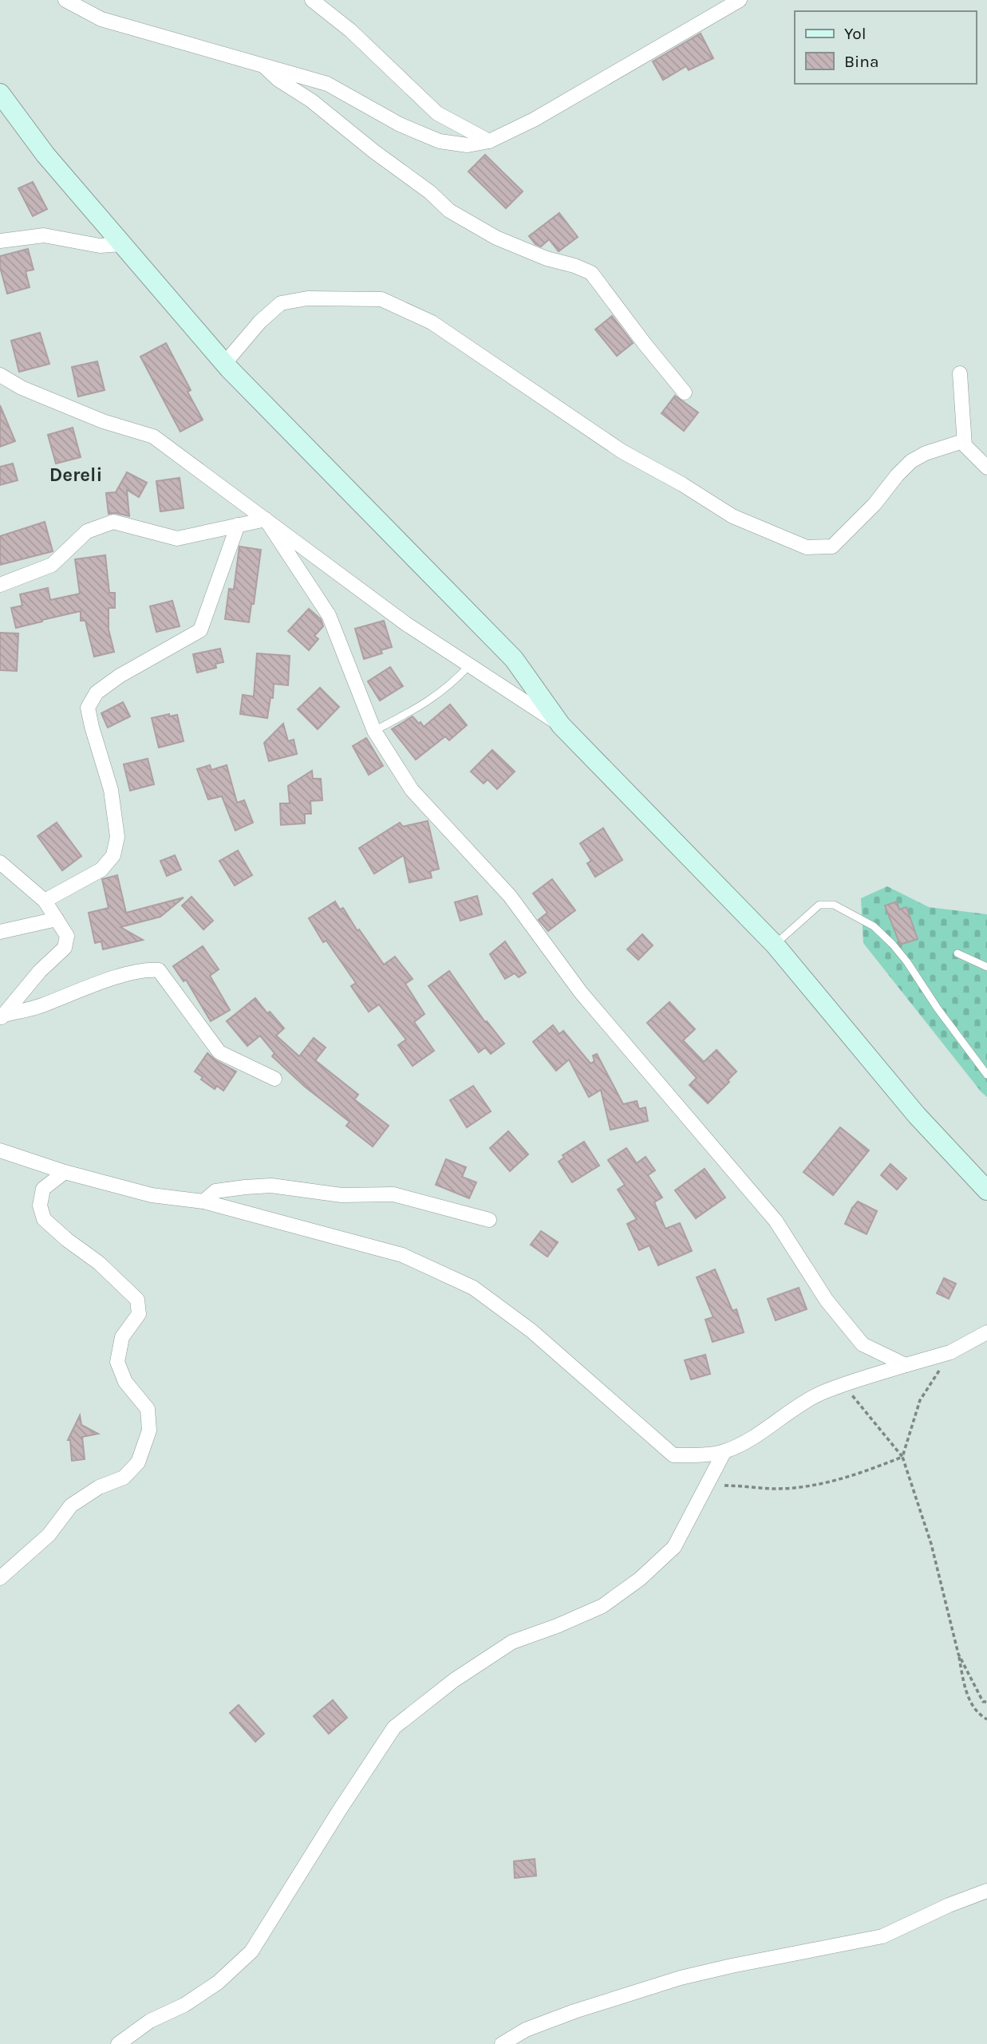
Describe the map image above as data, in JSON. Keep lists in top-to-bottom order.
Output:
{
  "districts": ["Dereli"],
  "legend": ["Yol", "Bina"]
}
